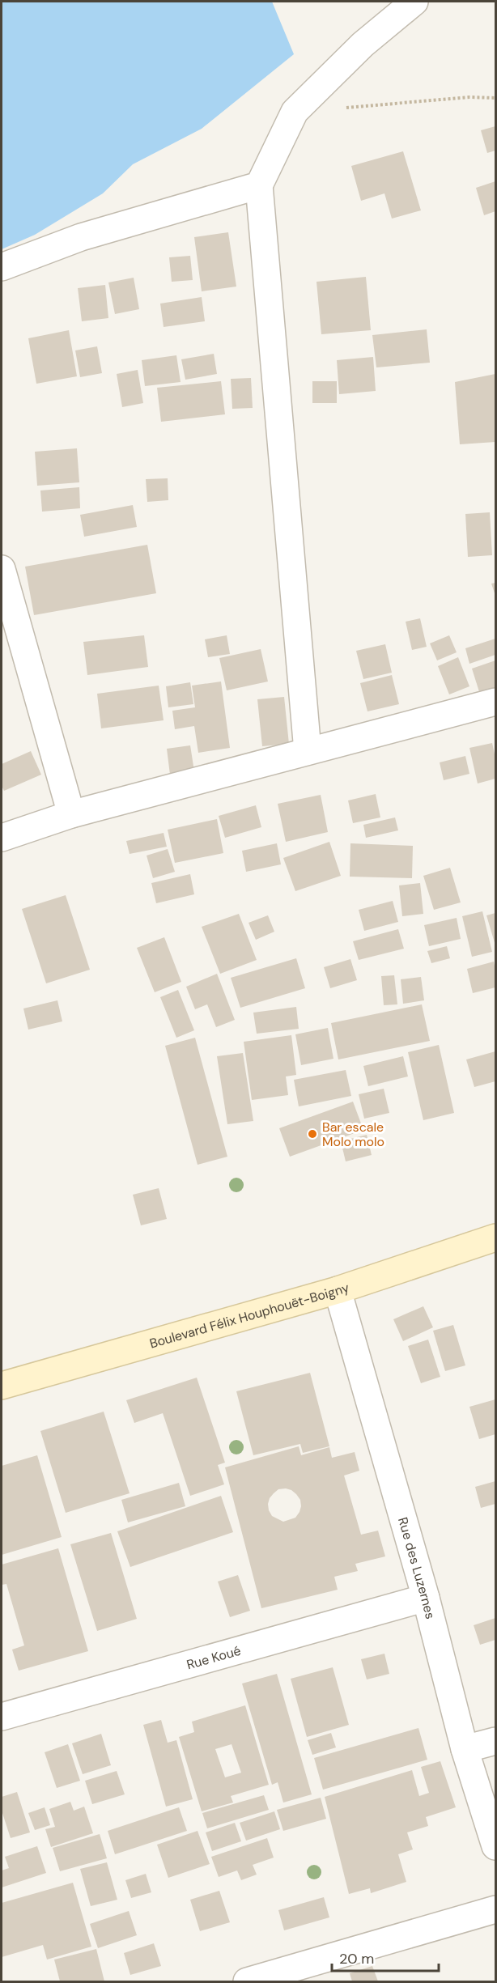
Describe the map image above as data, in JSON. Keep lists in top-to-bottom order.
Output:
{
  "streets": {
    "street": ["Boulevard Félix Houphouët-Boigny", "Rue des Luzernes", "Rue Koué"]
  },
  "crossings": [
    ["Boulevard Félix Houphouët-Boigny", "Rue des Luzernes"],
    ["Rue des Luzernes", "Rue Koué"]
  ],
  "places": ["Bar escale Molo molo"],
  "scale_bar": "20 m"
}
